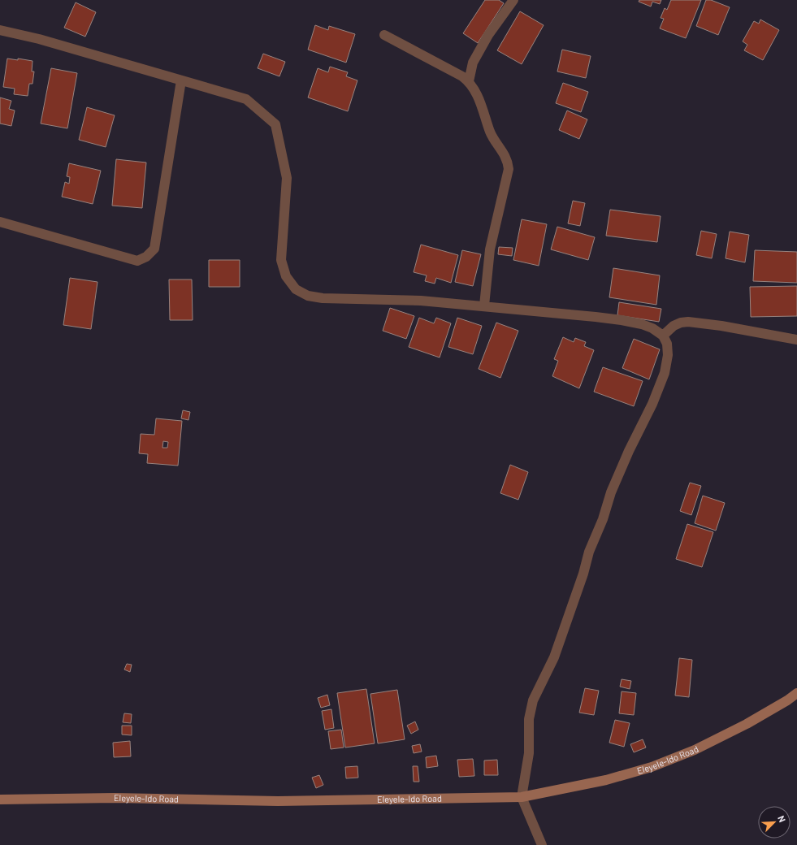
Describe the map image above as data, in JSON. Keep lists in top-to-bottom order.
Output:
{
  "streets": {
    "main road": ["Eleyele-Ido Road"]
  },
  "north": "top right"
}
